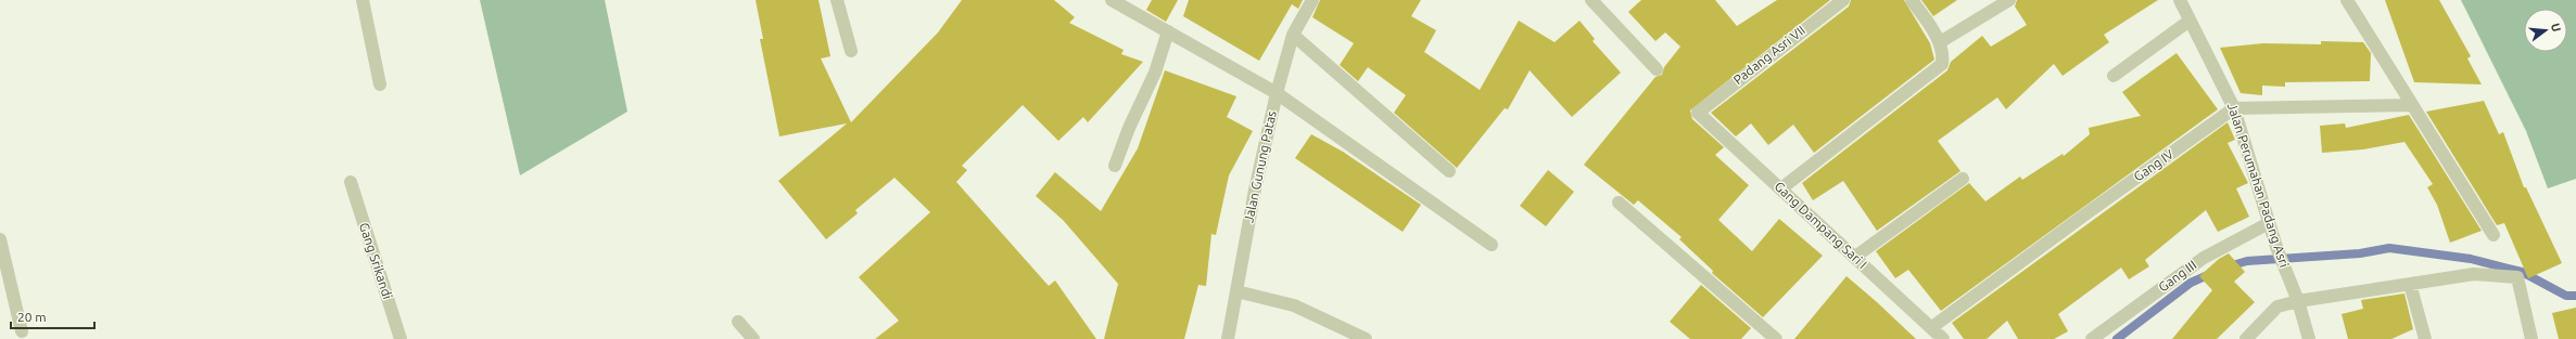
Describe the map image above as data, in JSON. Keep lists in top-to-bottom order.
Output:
{
  "streets": {
    "street": [
      "Padang Asri VII",
      "Gang IV",
      "Jalan Gunung Patas",
      "Jalan Perumahan Padang Asri",
      "Gang Dampang Sari I",
      "Gang Srikandi",
      "Gang III"
    ]
  },
  "crossings": [
    ["Padang Asri VII", "Gang Dampang Sari I"],
    ["Gang IV", "Jalan Perumahan Padang Asri"],
    ["Gang IV", "Gang Dampang Sari I"],
    ["Jalan Perumahan Padang Asri", "Gang III"]
  ],
  "scale_bar": "20 m",
  "north": "right"
}
